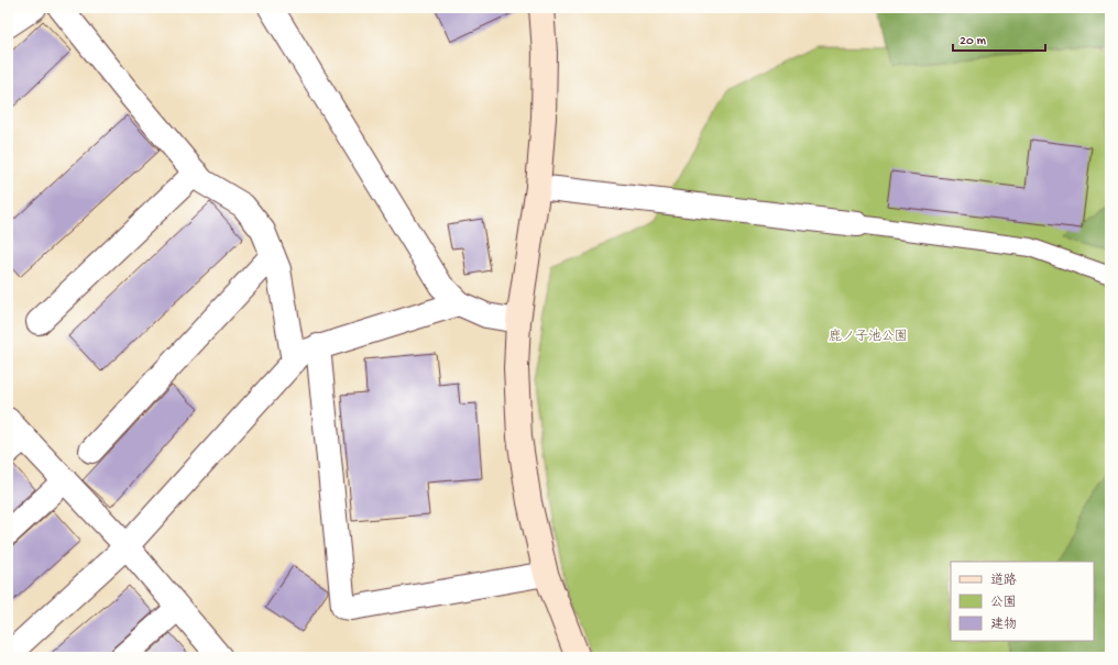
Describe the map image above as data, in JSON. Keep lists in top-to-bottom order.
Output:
{
  "parks": ["鹿ノ子池公園"],
  "legend": ["道路", "公園", "建物"],
  "scale_bar": "20 m"
}
